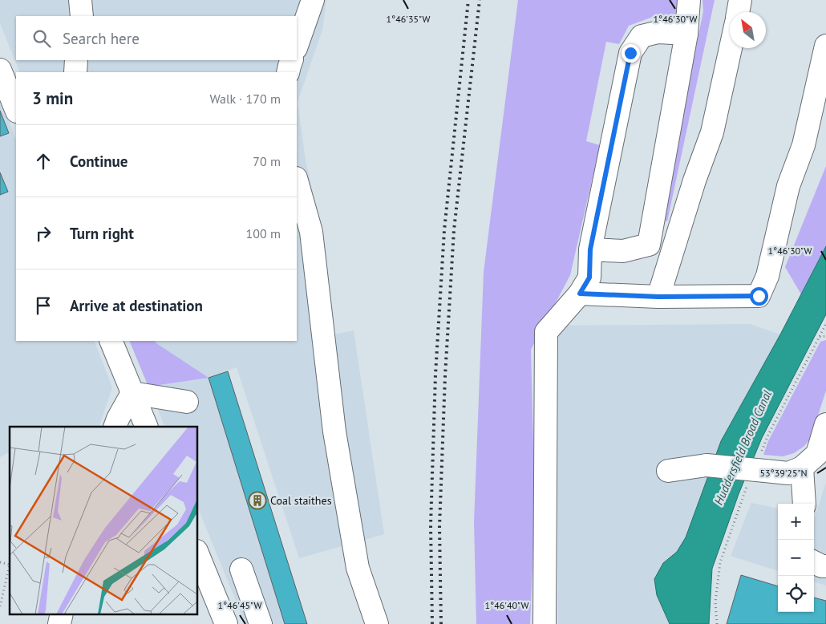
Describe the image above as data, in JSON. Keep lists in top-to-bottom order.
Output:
{
  "water": ["Huddersfield Broad Canal"],
  "places": {
    "building": ["Coal staithes"]
  },
  "north": "top left",
  "page": {
    "search": "Search here",
    "heading": ["3 min", "Walk · 170 m"],
    "list": [
      ["Continue", "70 m"],
      ["Turn right", "100 m"],
      "Arrive at destination"
    ],
    "map_buttons": ["+", "−"]
  },
  "coordinates": [
    "1°46'30\"W",
    "1°46'35\"W",
    "53°39'25\"N",
    "1°46'45\"W",
    "1°46'40\"W"
  ]
}
